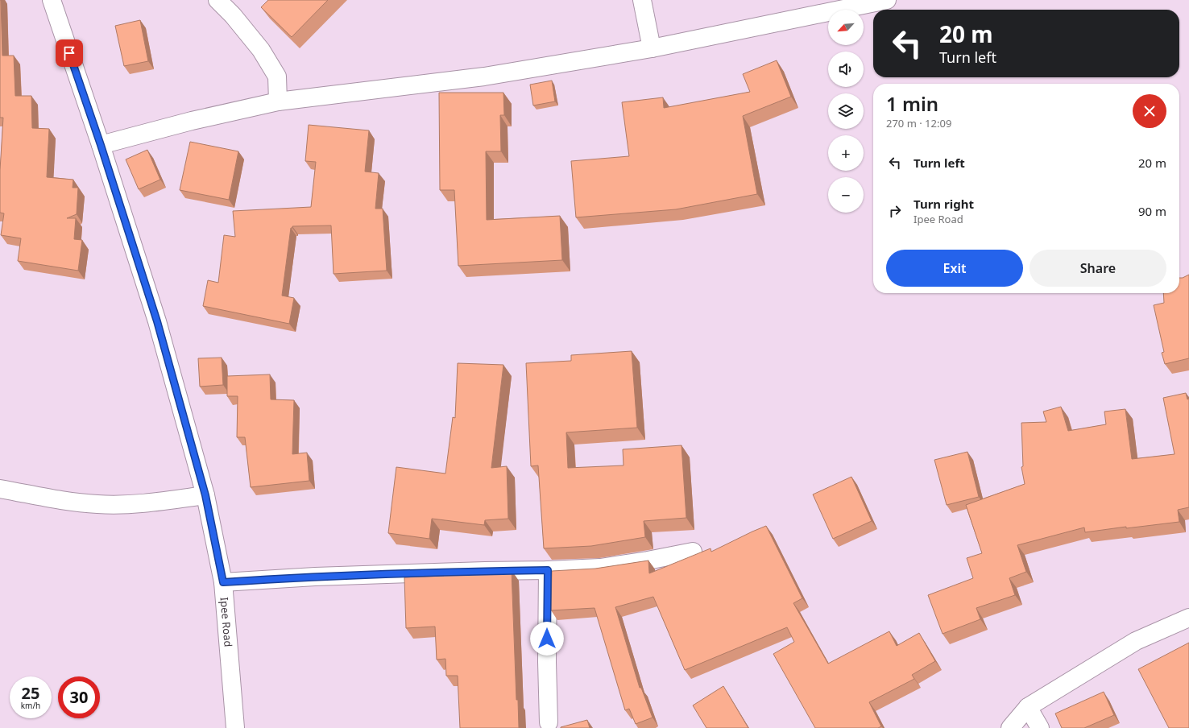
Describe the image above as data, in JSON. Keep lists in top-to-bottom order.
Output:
{
  "streets": {
    "street": ["Ipee Road"]
  },
  "north": "bottom left",
  "page": {
    "map_buttons": ["+", "−"],
    "turn": ["20 m", "Turn left"],
    "heading": ["1 min", "270 m · 12:09"],
    "list": [
      {
        "name": "Turn left",
        "value": "20 m"
      },
      {
        "name": "Turn right",
        "note": "Ipee Road",
        "value": "90 m"
      }
    ],
    "buttons": ["Exit", "Share"],
    "speed": "25 km/h",
    "limit": "30"
  }
}
